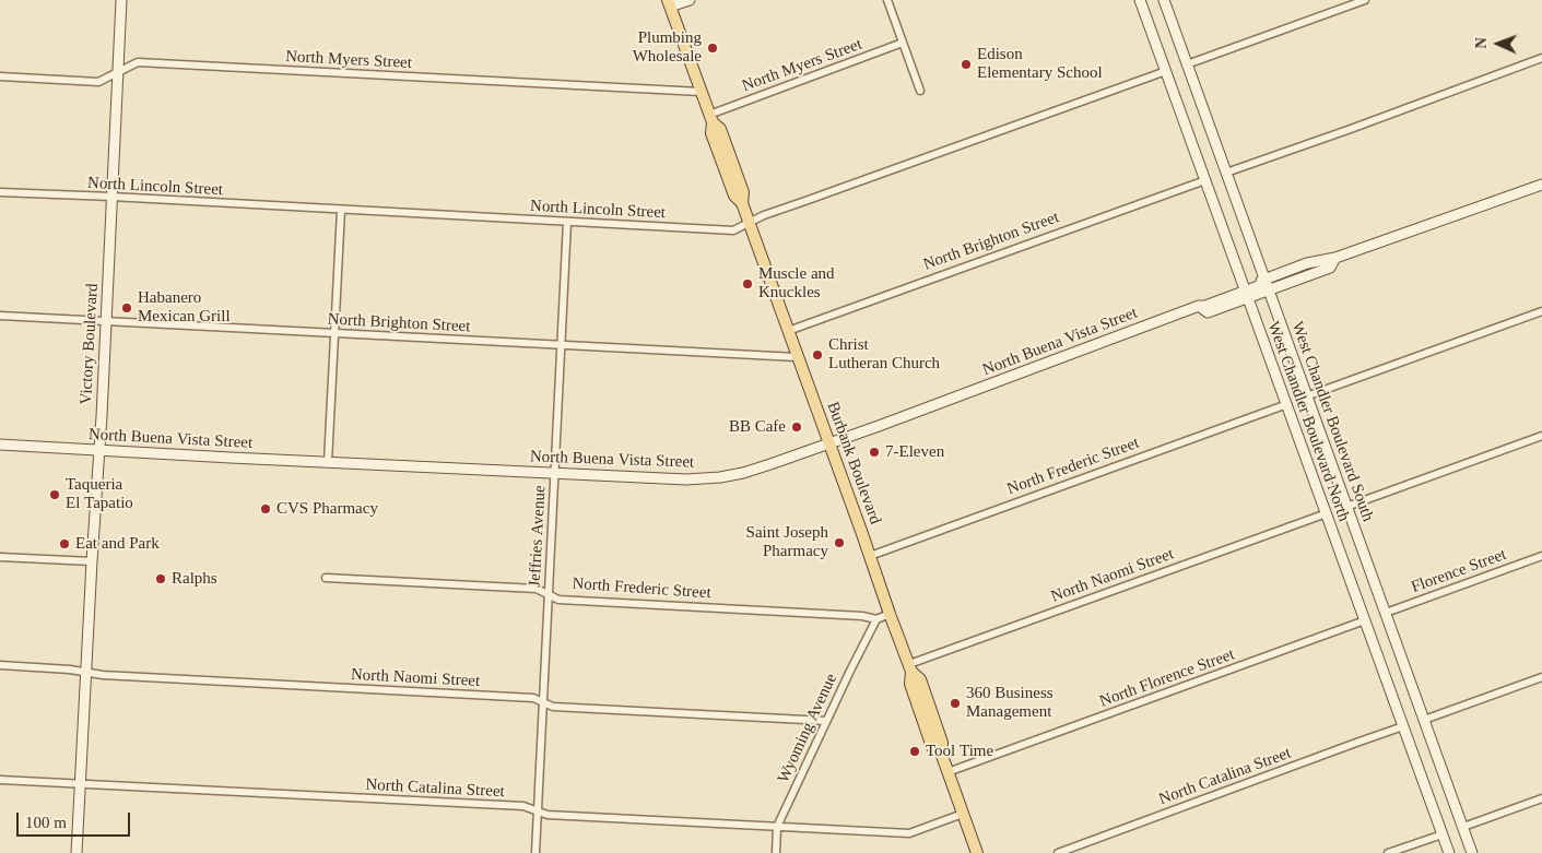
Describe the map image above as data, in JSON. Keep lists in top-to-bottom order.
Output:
{
  "streets": {
    "main road": [
      "North Buena Vista Street",
      "Victory Boulevard",
      "West Chandler Boulevard North",
      "West Chandler Boulevard South",
      "Burbank Boulevard"
    ],
    "street": [
      "North Myers Street",
      "North Lincoln Street",
      "North Brighton Street",
      "North Frederic Street",
      "Jeffries Avenue",
      "Florence Street",
      "North Naomi Street",
      "North Florence Street",
      "Wyoming Avenue",
      "North Catalina Street"
    ]
  },
  "crossings": [
    ["North Myers Street", "Victory Boulevard"],
    ["North Myers Street", "Burbank Boulevard"],
    ["North Lincoln Street", "Victory Boulevard"],
    ["North Lincoln Street", "West Chandler Boulevard North"],
    ["North Lincoln Street", "Burbank Boulevard"],
    ["North Lincoln Street", "Jeffries Avenue"],
    ["North Brighton Street", "Victory Boulevard"],
    ["North Brighton Street", "West Chandler Boulevard North"],
    ["North Brighton Street", "Burbank Boulevard"],
    ["North Brighton Street", "Jeffries Avenue"],
    ["North Buena Vista Street", "Victory Boulevard"],
    ["North Buena Vista Street", "West Chandler Boulevard North"],
    ["North Buena Vista Street", "West Chandler Boulevard South"],
    ["North Buena Vista Street", "Burbank Boulevard"],
    ["North Buena Vista Street", "Jeffries Avenue"],
    ["Victory Boulevard", "North Naomi Street"],
    ["Victory Boulevard", "North Catalina Street"],
    ["West Chandler Boulevard North", "North Frederic Street"],
    ["West Chandler Boulevard North", "North Naomi Street"],
    ["West Chandler Boulevard North", "North Florence Street"],
    ["West Chandler Boulevard North", "North Catalina Street"],
    ["West Chandler Boulevard South", "Florence Street"],
    ["Burbank Boulevard", "North Frederic Street"],
    ["Burbank Boulevard", "North Naomi Street"],
    ["Burbank Boulevard", "North Florence Street"],
    ["Burbank Boulevard", "North Catalina Street"],
    ["North Frederic Street", "Jeffries Avenue"],
    ["North Frederic Street", "Wyoming Avenue"],
    ["Jeffries Avenue", "North Naomi Street"],
    ["Jeffries Avenue", "North Catalina Street"],
    ["North Naomi Street", "Wyoming Avenue"],
    ["Wyoming Avenue", "North Catalina Street"]
  ],
  "places": [
    "Plumbing Wholesale",
    "Edison Elementary School",
    "Muscle and Knuckles",
    "Habanero Mexican Grill",
    "Christ Lutheran Church",
    "BB Cafe",
    "7-Eleven",
    "Taqueria El Tapatio",
    "CVS Pharmacy",
    "Saint Joseph Pharmacy",
    "Eat and Park",
    "Ralphs",
    "360 Business Management",
    "Tool Time"
  ],
  "scale_bar": "100 m",
  "north": "left"
}
